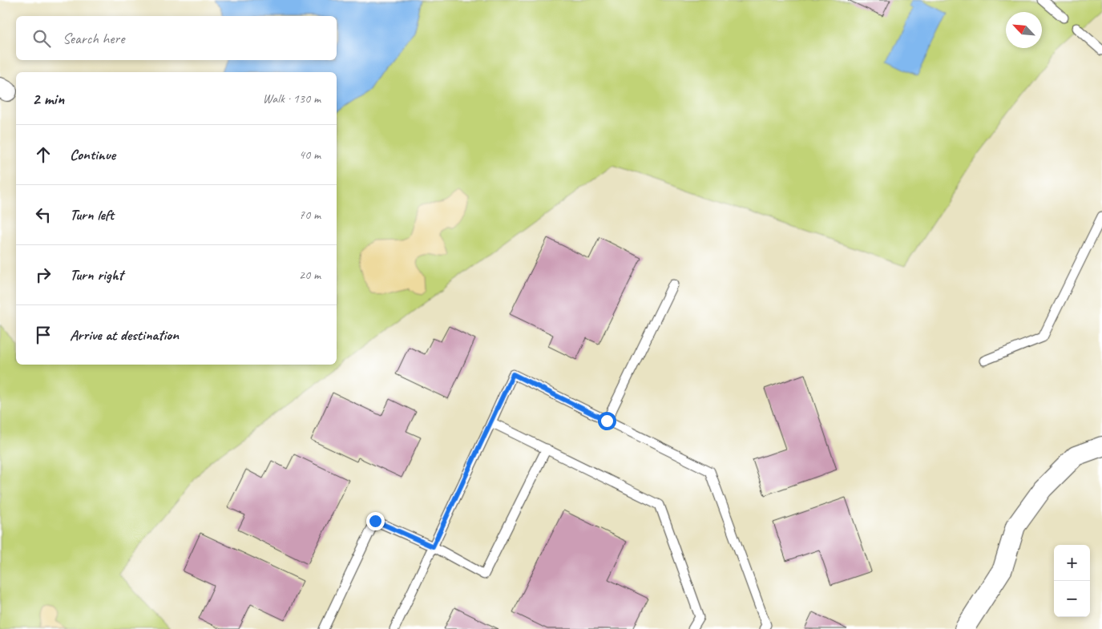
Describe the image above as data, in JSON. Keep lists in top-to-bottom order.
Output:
{
  "north": "top left",
  "page": {
    "search": "Search here",
    "heading": ["2 min", "Walk · 130 m"],
    "list": [
      ["Continue", "40 m"],
      ["Turn left", "70 m"],
      ["Turn right", "20 m"],
      "Arrive at destination"
    ],
    "map_buttons": ["+", "−"]
  }
}
